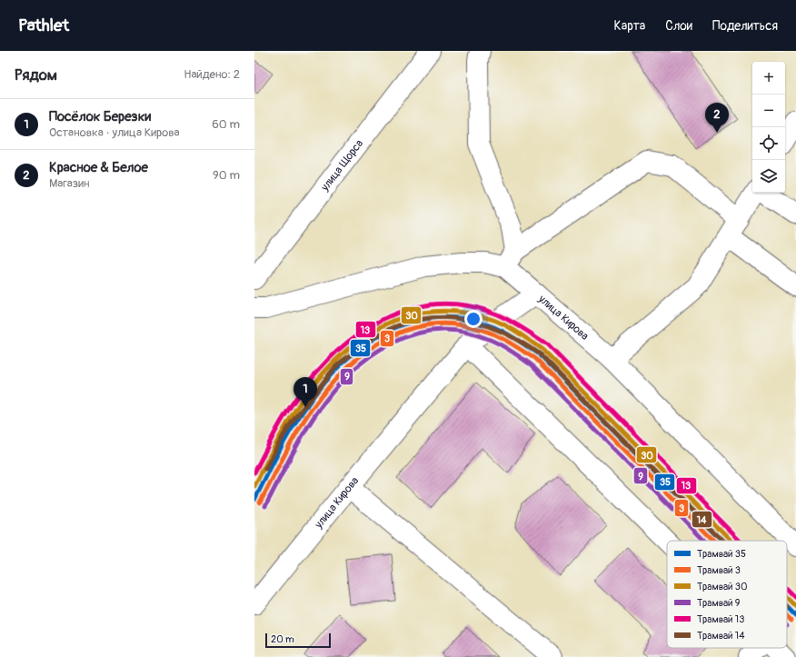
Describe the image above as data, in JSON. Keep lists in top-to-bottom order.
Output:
{
  "streets": {
    "street": ["улица Щорса", "улица Кирова"]
  },
  "lines": [
    "tram line 13",
    "tram line 30",
    "tram line 35",
    "tram line 14",
    "tram line 3",
    "tram line 9"
  ],
  "legend": [
    "Трамвай 35",
    "Трамвай 3",
    "Трамвай 30",
    "Трамвай 9",
    "Трамвай 13",
    "Трамвай 14"
  ],
  "scale_bar": "20 m",
  "page": {
    "header": "Pathlet",
    "nav": ["Карта", "Слои", "Поделиться"],
    "heading": ["Рядом", "Найдено: 2"],
    "map_buttons": ["+", "−"],
    "list": [
      {
        "mark": "1",
        "name": "Посёлок Березки",
        "note": "Остановка · улица Кирова",
        "value": "60 m"
      },
      {
        "mark": "2",
        "name": "Красное & Белое",
        "note": "Магазин",
        "value": "90 m"
      }
    ],
    "pins": ["2", "1"],
    "scale": "20 m"
  }
}
